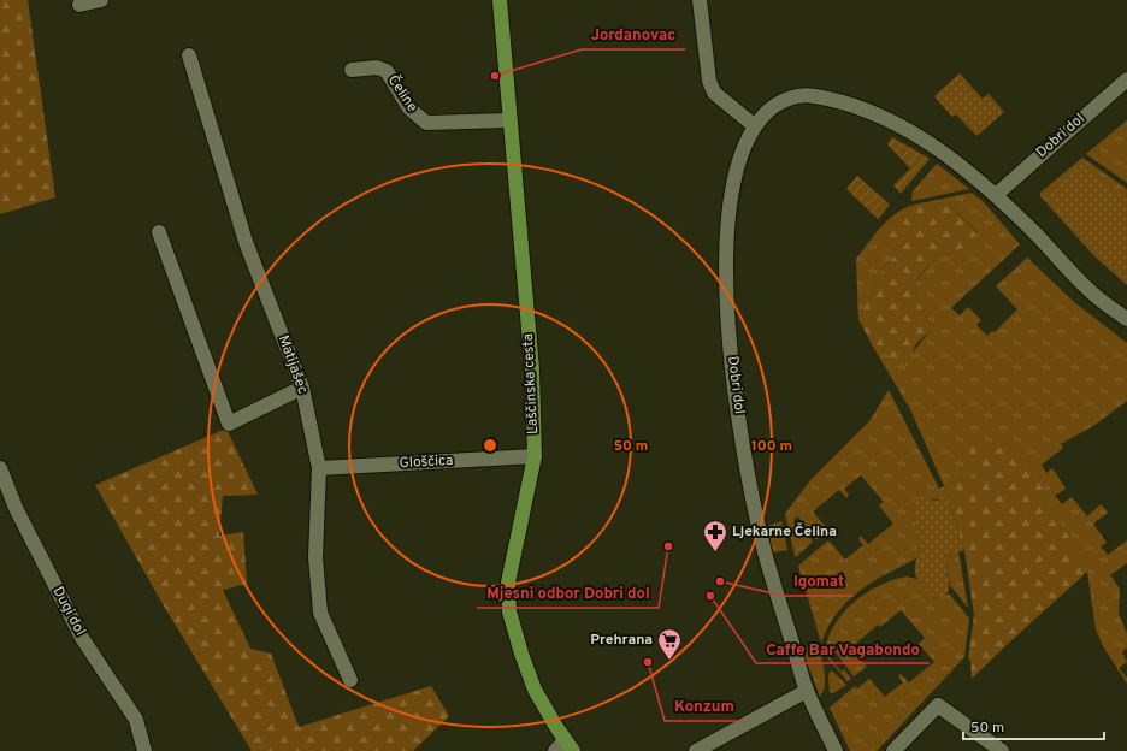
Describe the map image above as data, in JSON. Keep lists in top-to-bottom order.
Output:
{
  "streets": {
    "main road": ["Laščinska cesta"],
    "street": [
      "Čeline",
      "Dobri dol",
      "Matijašec",
      "Gloščica",
      "Dugi dol"
    ]
  },
  "crossings": [
    ["Čeline", "Laščinska cesta"],
    ["Matijašec", "Gloščica"],
    ["Laščinska cesta", "Gloščica"]
  ],
  "places": {
    "other": [
      "Jordanovac",
      "Mjesni odbor Dobri dol",
      "Igomat",
      "Caffe Bar Vagabondo",
      "Konzum"
    ],
    "pharmacy": ["Ljekarne Čelina"],
    "supermarket": ["Prehrana"]
  },
  "scale_bar": "50 m",
  "rings": ["50 m", "100 m"]
}
